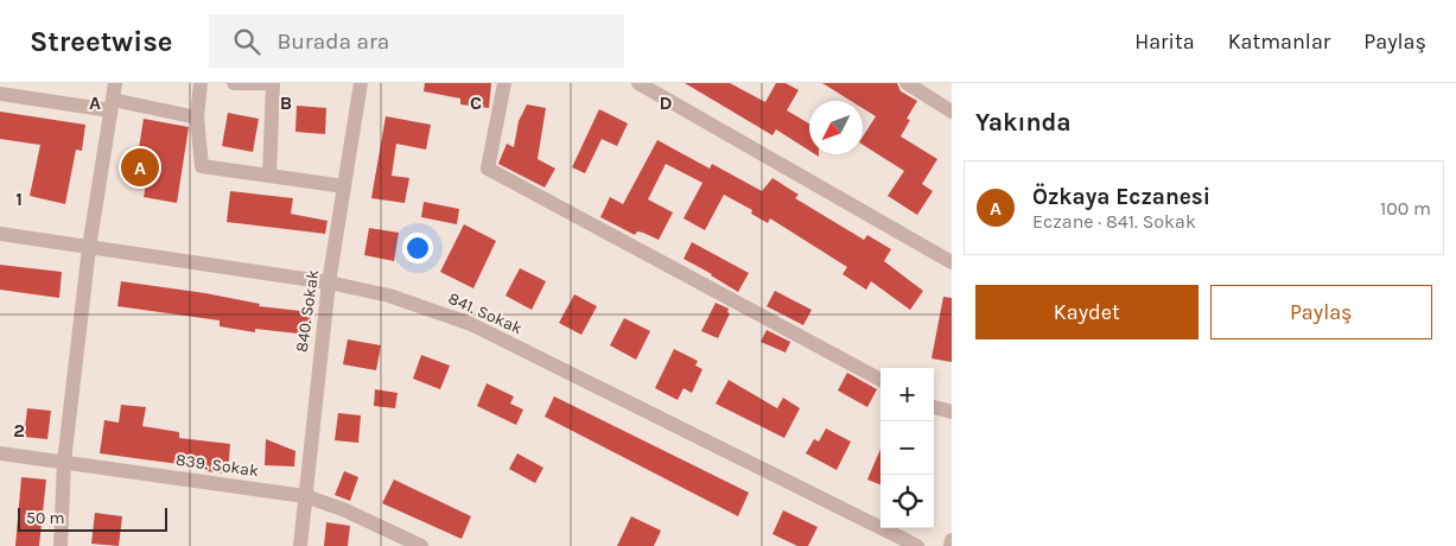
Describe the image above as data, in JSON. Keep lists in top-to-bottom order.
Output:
{
  "streets": {
    "street": ["840. Sokak", "841. Sokak", "839. Sokak"]
  },
  "crossings": [
    ["840. Sokak", "841. Sokak"],
    ["840. Sokak", "839. Sokak"]
  ],
  "scale_bar": "50 m",
  "north": "bottom left",
  "page": {
    "header": "Streetwise",
    "search": "Burada ara",
    "nav": ["Harita", "Katmanlar", "Paylaş"],
    "heading": "Yakında",
    "pins": "A",
    "list": [
      {
        "mark": "A",
        "name": "Özkaya Eczanesi",
        "note": "Eczane · 841. Sokak",
        "value": "100 m"
      }
    ],
    "buttons": ["Kaydet", "Paylaş"],
    "map_buttons": ["+", "−"],
    "scale": "50 m"
  },
  "grid": {
    "columns": [
      "A",
      "B",
      "C",
      "D"
    ],
    "rows": ["1", "2"]
  }
}
